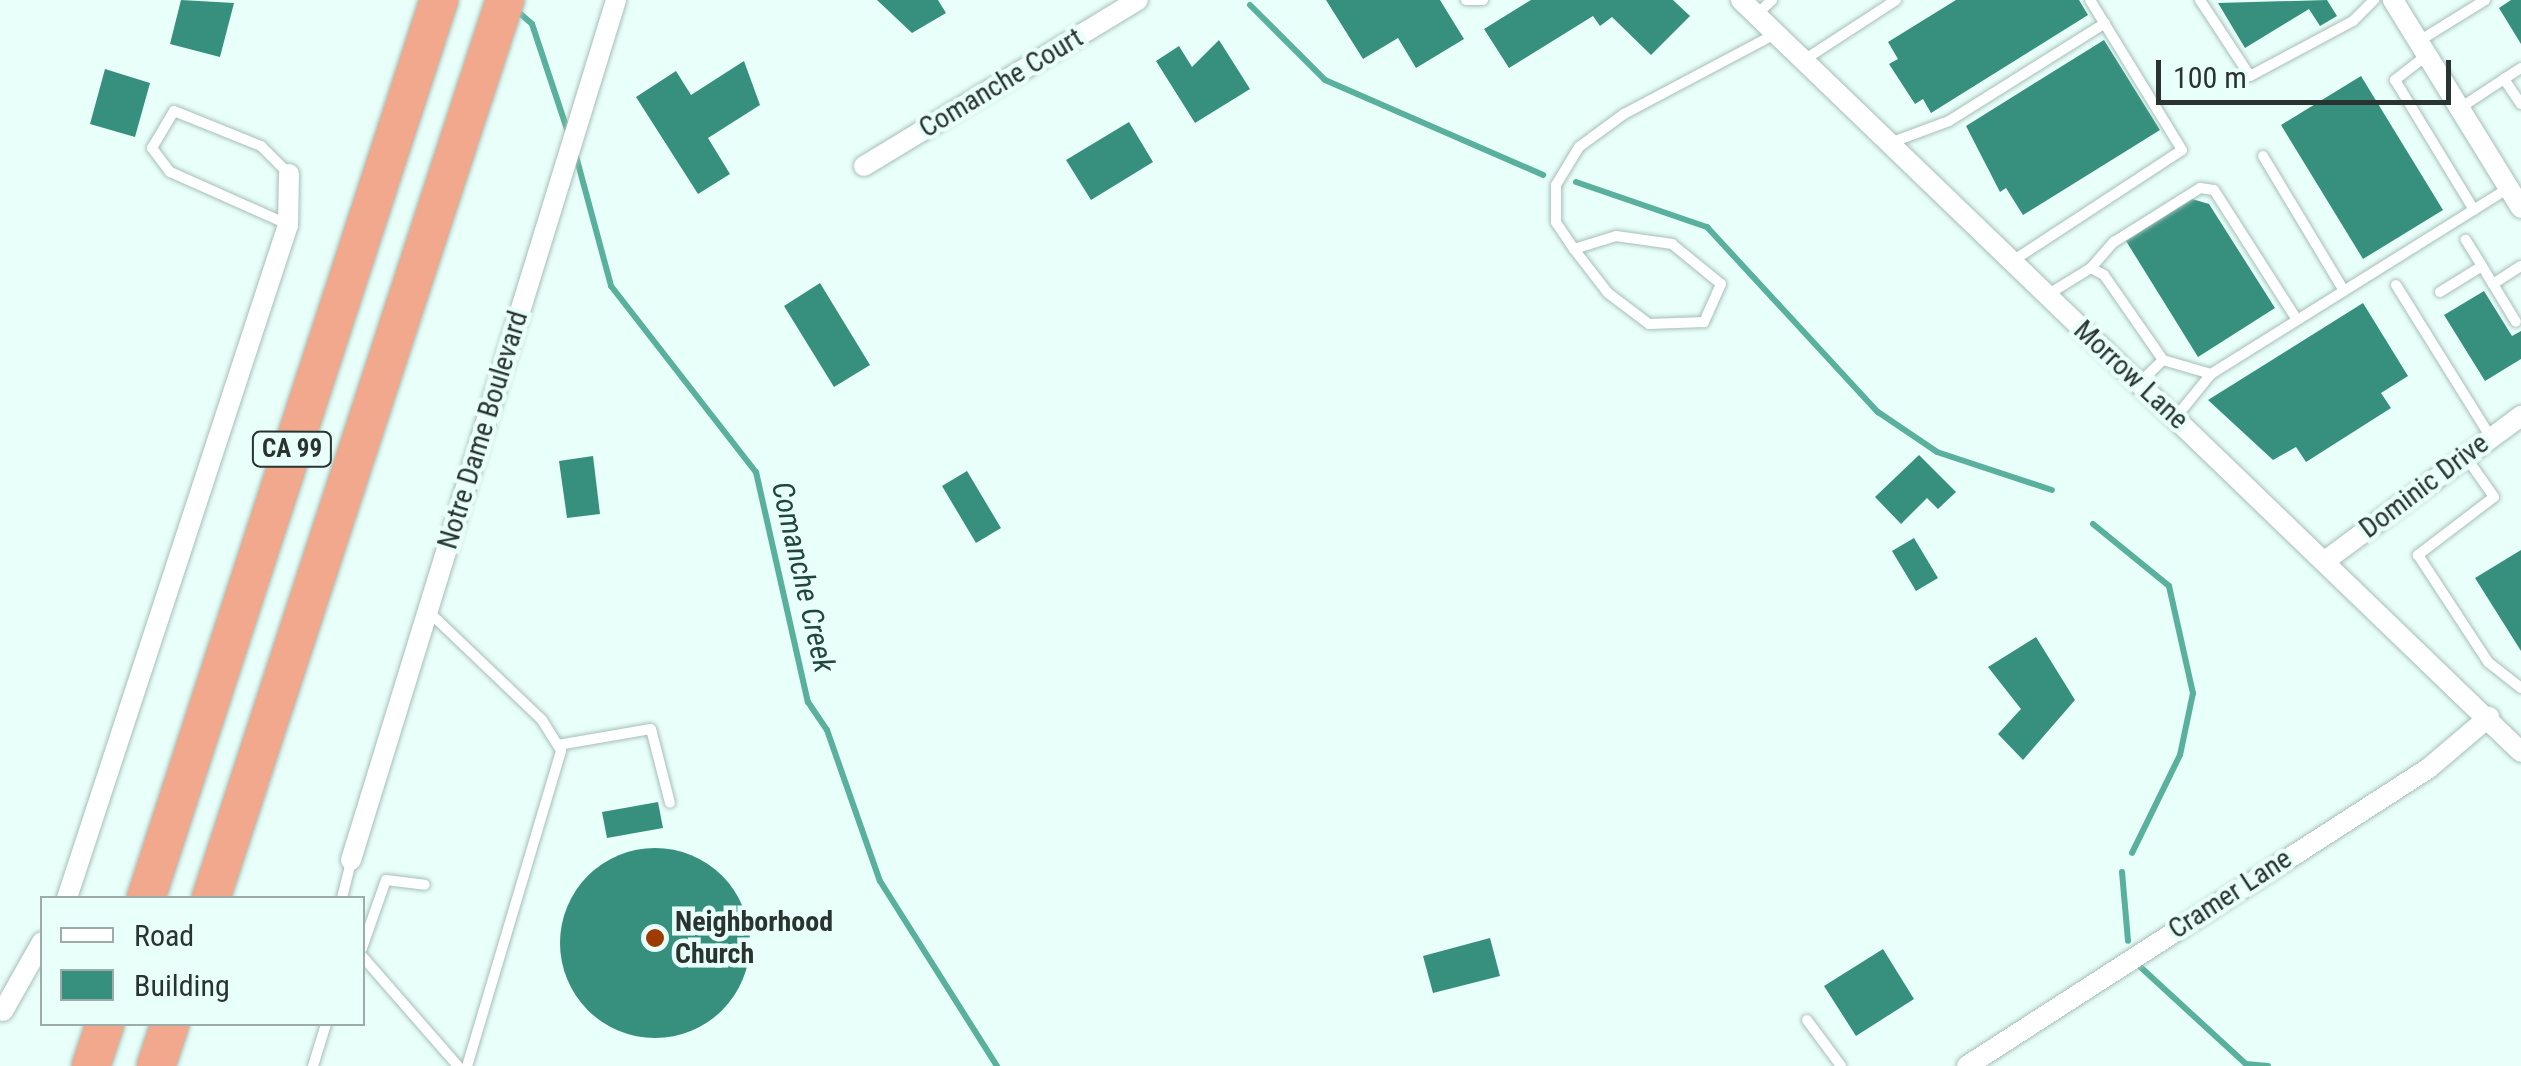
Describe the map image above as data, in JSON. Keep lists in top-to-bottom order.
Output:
{
  "streets": {
    "highway": ["CA 99"],
    "street": [
      "Comanche Court",
      "Morrow Lane",
      "Notre Dame Boulevard",
      "Dominic Drive",
      "Cramer Lane"
    ]
  },
  "crossings": [
    ["Morrow Lane", "Dominic Drive"],
    ["Morrow Lane", "Cramer Lane"]
  ],
  "water": ["Comanche Creek"],
  "places": ["Neighborhood Church"],
  "legend": ["Road", "Building"],
  "scale_bar": "100 m"
}
